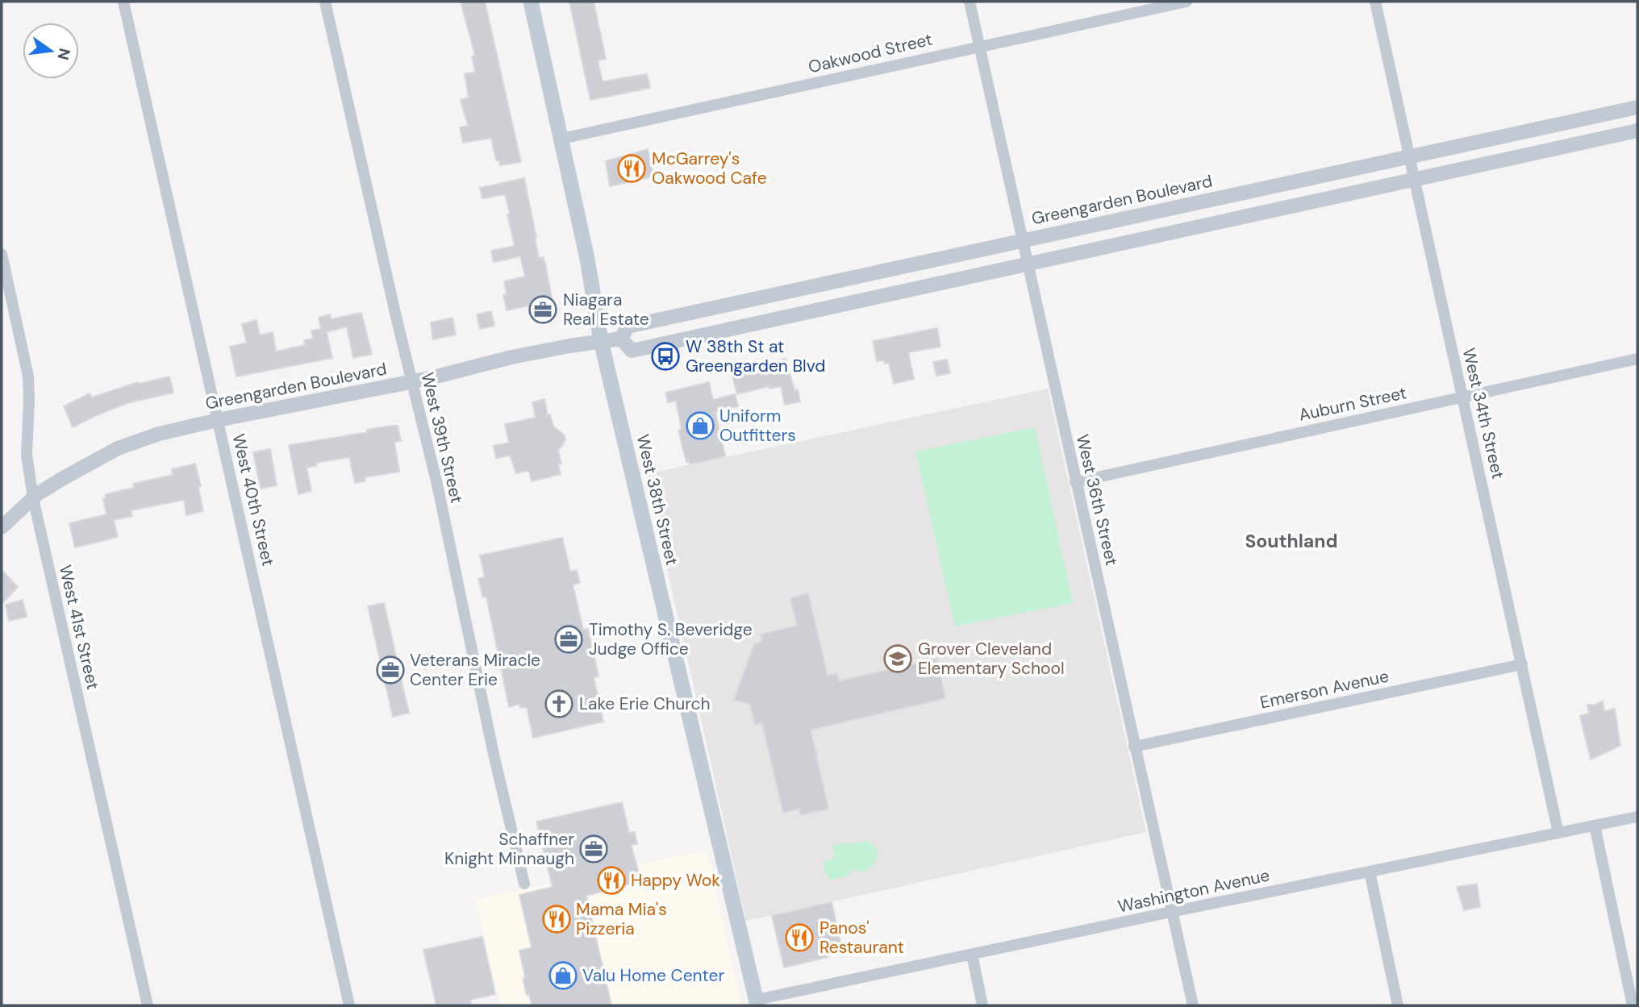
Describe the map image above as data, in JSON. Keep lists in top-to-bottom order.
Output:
{
  "streets": {
    "main road": ["West 38th Street"],
    "street": [
      "Oakwood Street",
      "Greengarden Boulevard",
      "Auburn Street",
      "West 34th Street",
      "West 39th Street",
      "West 40th Street",
      "West 36th Street",
      "West 41st Street",
      "Emerson Avenue",
      "Washington Avenue"
    ]
  },
  "crossings": [
    ["Oakwood Street", "West 38th Street"],
    ["Oakwood Street", "West 36th Street"],
    ["Greengarden Boulevard", "West 34th Street"],
    ["Greengarden Boulevard", "West 39th Street"],
    ["Greengarden Boulevard", "West 40th Street"],
    ["Greengarden Boulevard", "West 38th Street"],
    ["Greengarden Boulevard", "West 36th Street"],
    ["Greengarden Boulevard", "West 41st Street"],
    ["Auburn Street", "West 34th Street"],
    ["Auburn Street", "West 36th Street"],
    ["West 34th Street", "Emerson Avenue"],
    ["West 34th Street", "Washington Avenue"],
    ["West 38th Street", "Washington Avenue"],
    ["West 36th Street", "Emerson Avenue"],
    ["West 36th Street", "Washington Avenue"]
  ],
  "districts": ["Southland"],
  "places": {
    "restaurant": [
      "McGarrey's Oakwood Cafe",
      "Happy Wok",
      "Mama Mia's Pizzeria",
      "Panos' Restaurant"
    ],
    "office": [
      "Niagara Real Estate",
      "Timothy S. Beveridge Judge Office",
      "Veterans Miracle Center Erie",
      "Schaffner Knight Minnaugh"
    ],
    "bus stop": ["W 38th St at Greengarden Blvd"],
    "shop": ["Uniform Outfitters", "Valu Home Center"],
    "school or university": ["Grover Cleveland Elementary School"],
    "church": ["Lake Erie Church"]
  },
  "north": "right"
}
